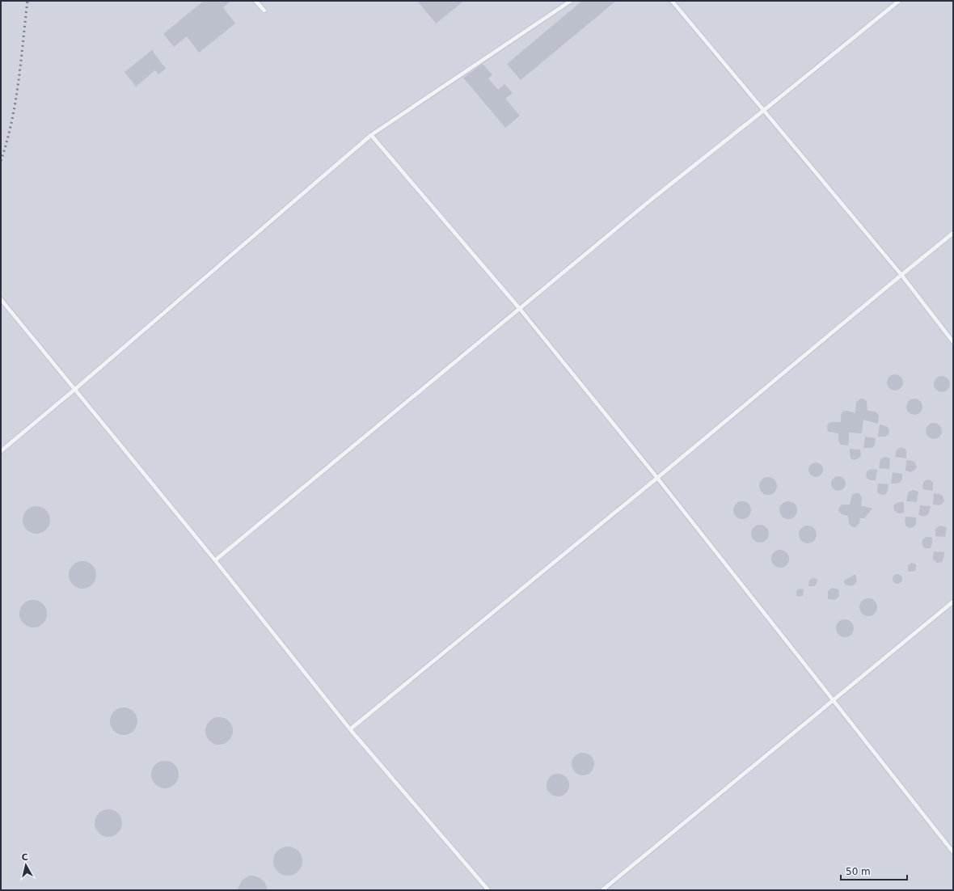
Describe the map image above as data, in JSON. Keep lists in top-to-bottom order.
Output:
{
  "scale_bar": "50 m",
  "north": "top"
}
